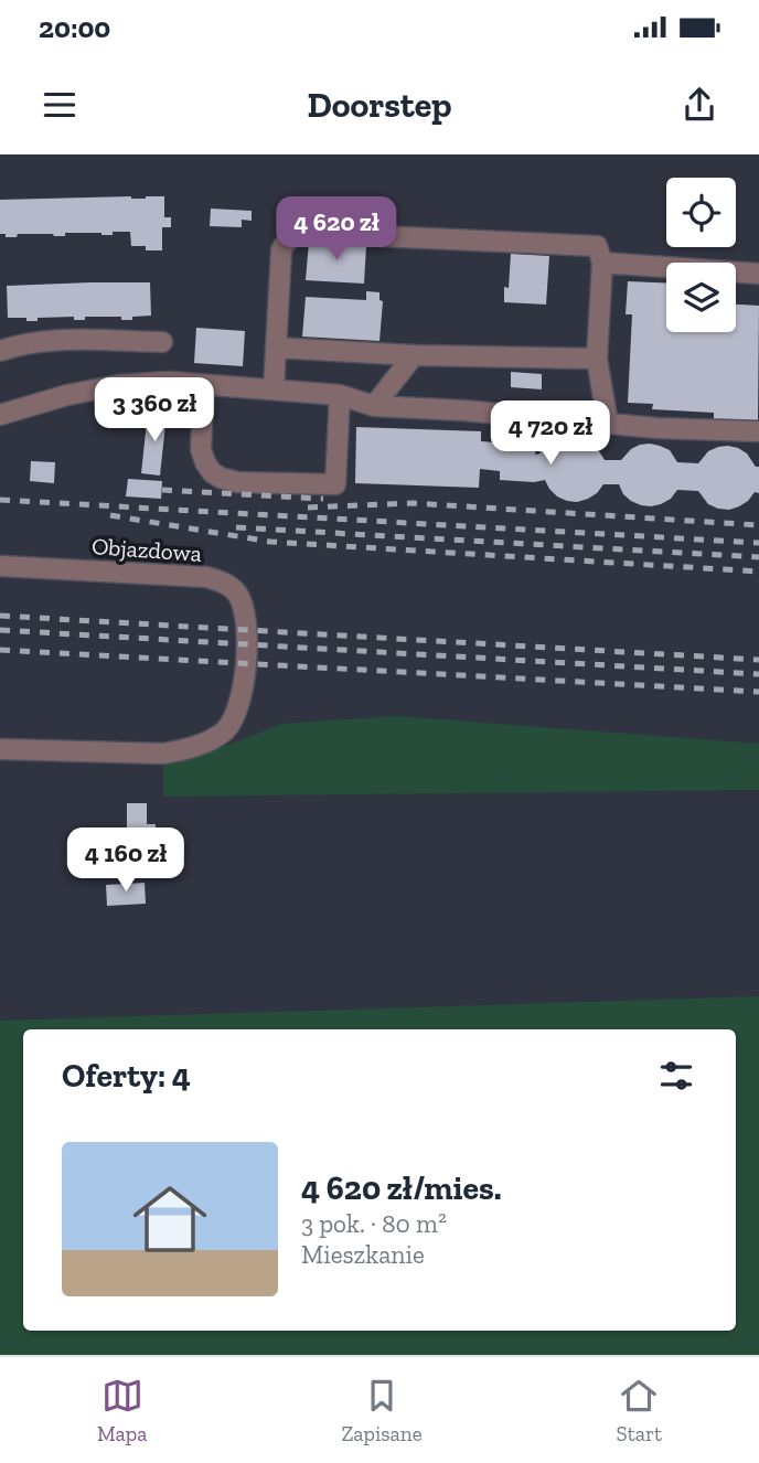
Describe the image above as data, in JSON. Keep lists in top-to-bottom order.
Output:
{
  "streets": {
    "street": ["Objazdowa"]
  },
  "page": {
    "status": "20:00",
    "header": "Doorstep",
    "price": [
      "4 620 zł",
      "3 360 zł",
      "4 720 zł",
      "4 160 zł"
    ],
    "heading": "Oferty: 4",
    "list": [
      {
        "name": "4 620 zł/mies.",
        "note": "3 pok. · 80 m² · Mieszkanie"
      }
    ],
    "tabs": ["Mapa", "Zapisane", "Start"]
  }
}
